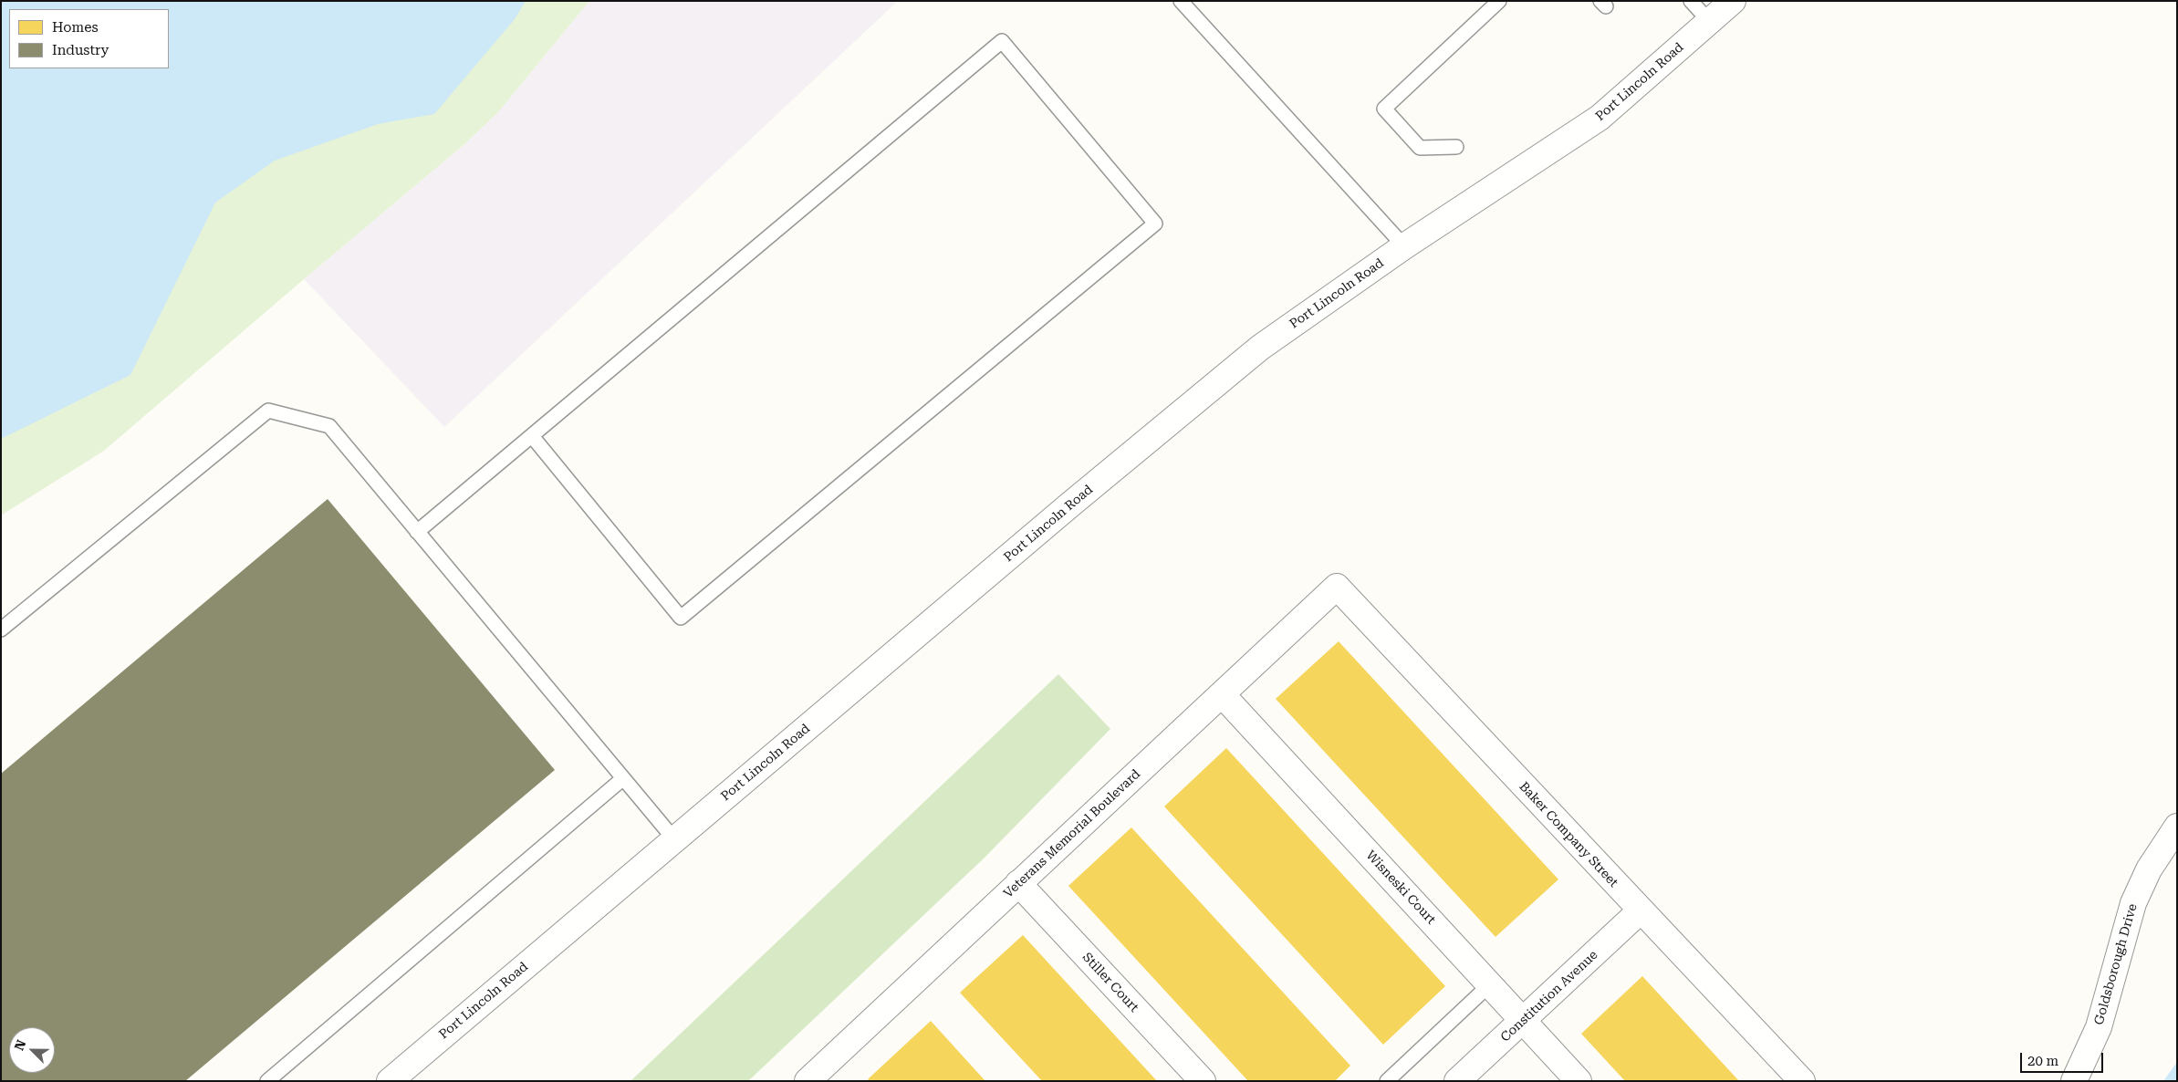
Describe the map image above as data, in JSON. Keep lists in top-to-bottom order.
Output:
{
  "streets": {
    "street": [
      "Port Lincoln Road",
      "Veterans Memorial Boulevard",
      "Baker Company Street",
      "Wisneski Court",
      "Goldsborough Drive",
      "Stiller Court",
      "Constitution Avenue"
    ]
  },
  "crossings": [
    ["Veterans Memorial Boulevard", "Baker Company Street"],
    ["Veterans Memorial Boulevard", "Wisneski Court"],
    ["Veterans Memorial Boulevard", "Stiller Court"],
    ["Baker Company Street", "Constitution Avenue"],
    ["Wisneski Court", "Constitution Avenue"]
  ],
  "legend": ["Homes", "Industry"],
  "scale_bar": "20 m",
  "north": "top left"
}
